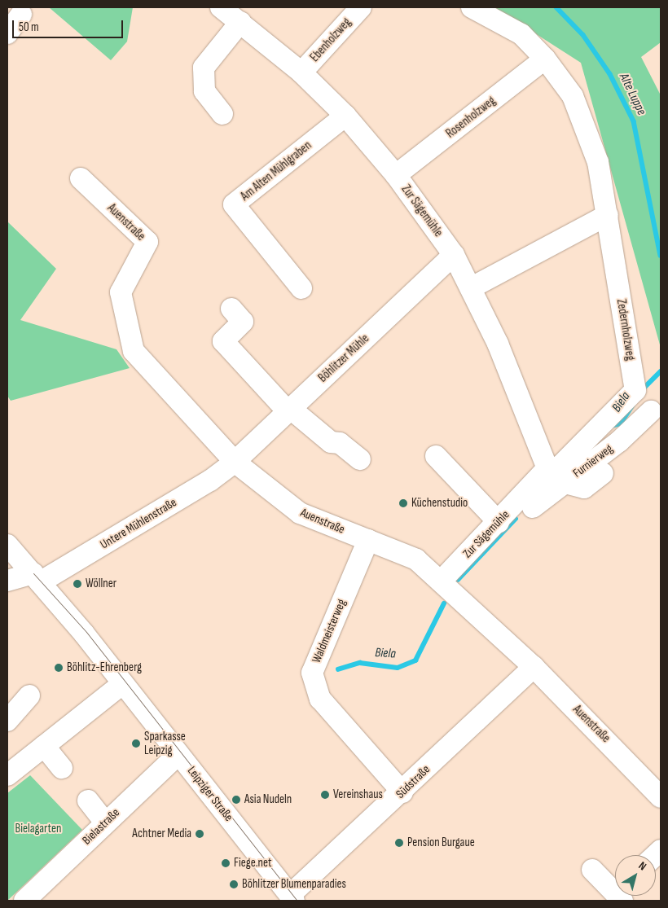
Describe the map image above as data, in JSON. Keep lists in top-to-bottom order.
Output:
{
  "streets": {
    "street": [
      "Ebenholzweg",
      "Rosenholzweg",
      "Am Alten Mühlgraben",
      "Zur Sägemühle",
      "Auenstraße",
      "Zedernholzweg",
      "Böhlitzer Mühle",
      "Furnierweg",
      "Untere Mühlenstraße",
      "Waldmeisterweg",
      "Südstraße",
      "Leipziger Straße",
      "Bielastraße"
    ]
  },
  "crossings": [
    ["Ebenholzweg", "Zur Sägemühle"],
    ["Rosenholzweg", "Zur Sägemühle"],
    ["Rosenholzweg", "Zedernholzweg"],
    ["Am Alten Mühlgraben", "Zur Sägemühle"],
    ["Zur Sägemühle", "Auenstraße"],
    ["Zur Sägemühle", "Zedernholzweg"],
    ["Zur Sägemühle", "Böhlitzer Mühle"],
    ["Auenstraße", "Böhlitzer Mühle"],
    ["Auenstraße", "Untere Mühlenstraße"],
    ["Auenstraße", "Waldmeisterweg"],
    ["Auenstraße", "Südstraße"],
    ["Böhlitzer Mühle", "Untere Mühlenstraße"],
    ["Untere Mühlenstraße", "Leipziger Straße"],
    ["Waldmeisterweg", "Südstraße"],
    ["Südstraße", "Leipziger Straße"],
    ["Leipziger Straße", "Bielastraße"]
  ],
  "water": ["Alte Luppe", "Biela"],
  "parks": ["Bielagarten"],
  "places": [
    "Küchenstudio",
    "Wöllner",
    "Böhlitz-Ehrenberg",
    "Sparkasse Leipzig",
    "Vereinshaus",
    "Asia Nudeln",
    "Achtner Media",
    "Pension Burgaue",
    "Fiege.net",
    "Böhlitzer Blumenparadies"
  ],
  "scale_bar": "50 m",
  "north": "top right"
}
